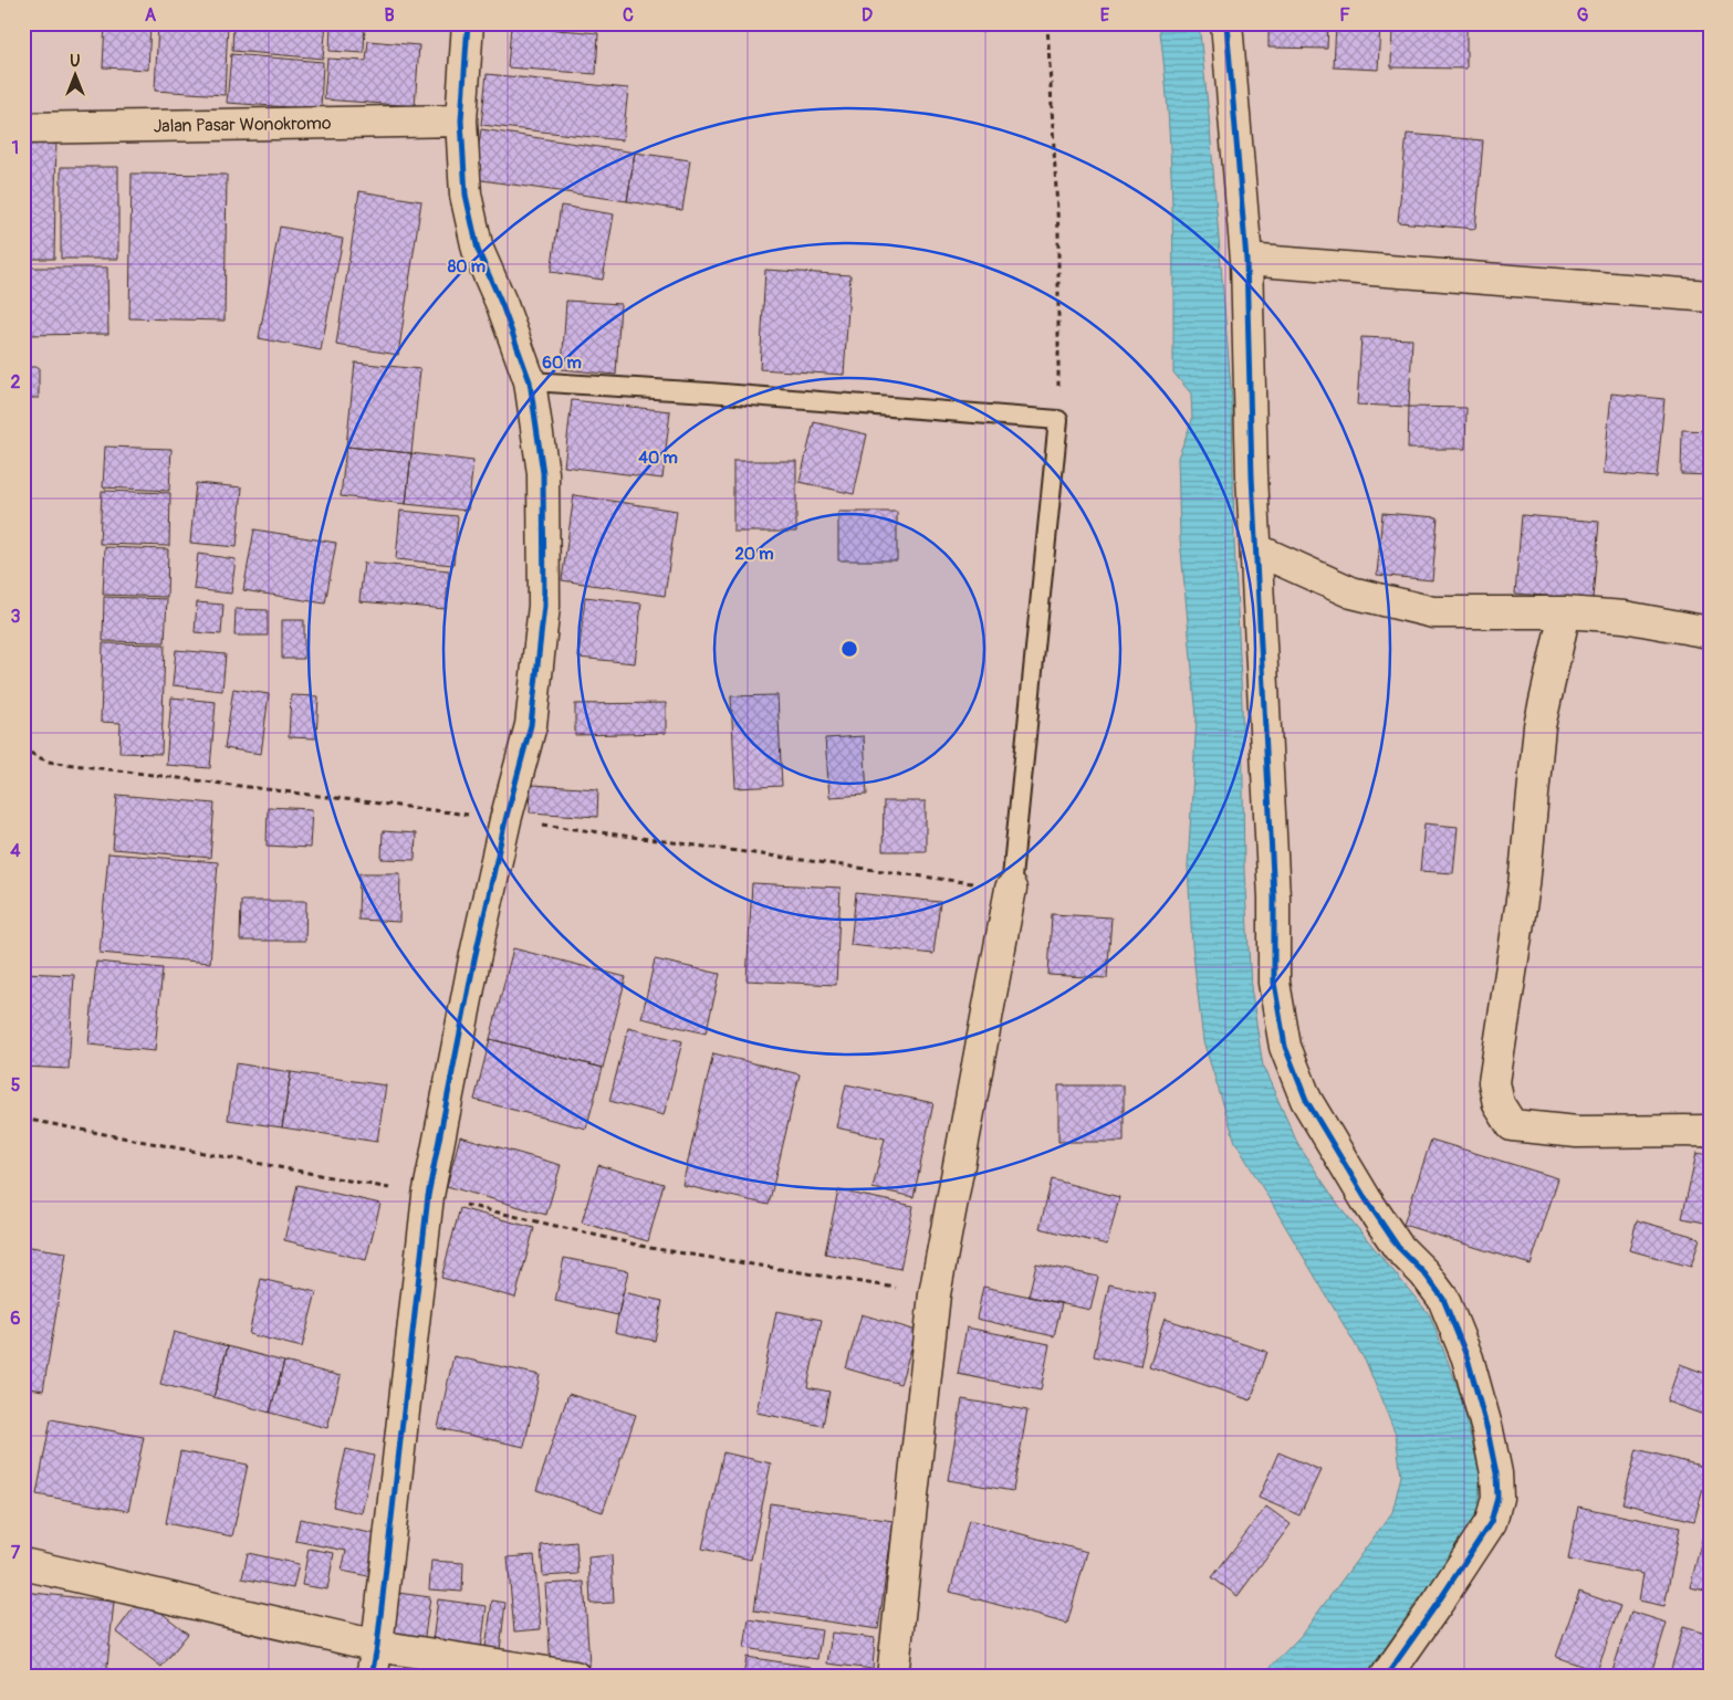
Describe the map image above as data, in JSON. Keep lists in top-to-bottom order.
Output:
{
  "streets": {
    "street": ["Jalan Pasar Wonokromo"]
  },
  "north": "top",
  "grid": {
    "columns": [
      "A",
      "B",
      "C",
      "D",
      "E",
      "F",
      "G"
    ],
    "rows": [
      "1",
      "2",
      "3",
      "4",
      "5",
      "6",
      "7"
    ]
  },
  "rings": [
    "80 m",
    "60 m",
    "40 m",
    "20 m"
  ]
}
